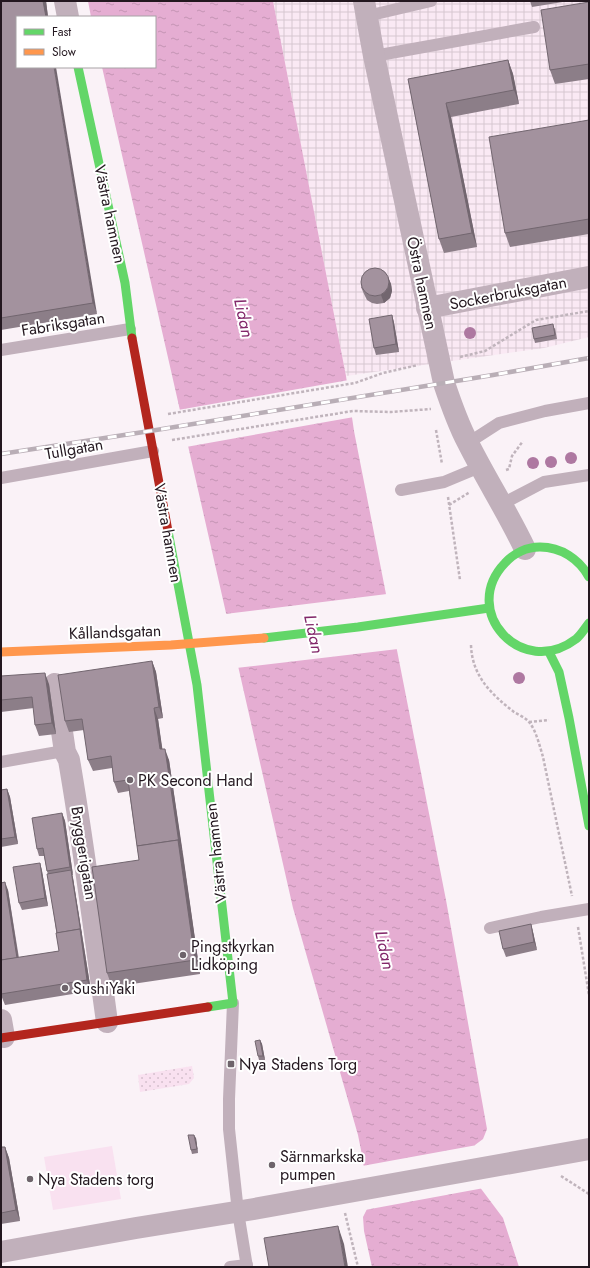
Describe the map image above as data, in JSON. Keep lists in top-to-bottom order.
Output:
{
  "streets": {
    "street": [
      "Västra hamnen",
      "Östra hamnen",
      "Sockerbruksgatan",
      "Kållandsgatan",
      "Bryggerigatan"
    ],
    "lane": ["Fabriksgatan", "Tullgatan"]
  },
  "crossings": [
    ["Västra hamnen", "Fabriksgatan"],
    ["Västra hamnen", "Tullgatan"],
    ["Västra hamnen", "Kållandsgatan"],
    ["Östra hamnen", "Sockerbruksgatan"]
  ],
  "water": ["Lidan"],
  "places": {
    "other": [
      "PK Second Hand",
      "Pingstkyrkan Lidköping",
      "SushiYaki",
      "Särnmarkska pumpen",
      "Nya Stadens torg"
    ],
    "transit": ["Nya Stadens Torg"]
  },
  "legend": ["Fast", "Slow"]
}
